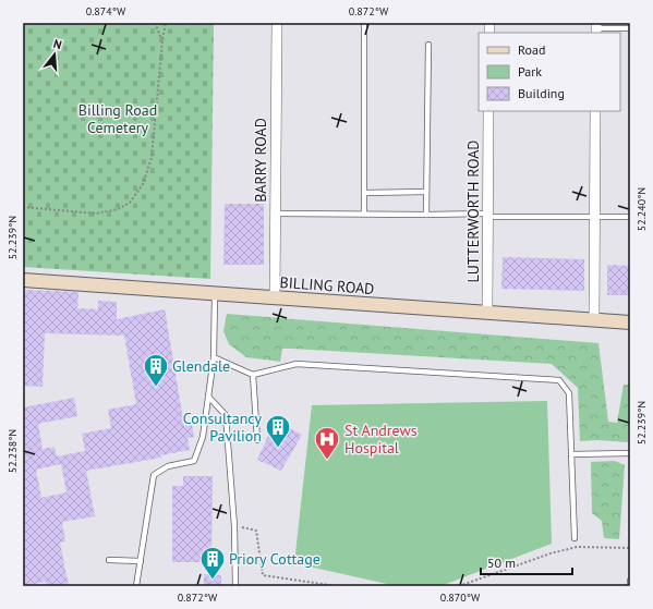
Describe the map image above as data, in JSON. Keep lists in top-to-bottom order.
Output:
{
  "streets": {
    "street": ["BARRY ROAD", "LUTTERWORTH ROAD", "BILLING ROAD"]
  },
  "crossings": [
    ["BARRY ROAD", "BILLING ROAD"],
    ["LUTTERWORTH ROAD", "BILLING ROAD"]
  ],
  "parks": ["Billing Road Cemetery"],
  "places": {
    "building": ["Glendale", "Consultancy Pavilion", "Priory Cottage"],
    "hospital": ["St Andrews Hospital"]
  },
  "legend": ["Road", "Park", "Building"],
  "scale_bar": "50 m",
  "north": "top",
  "coordinates": [
    "0.874°W",
    "0.872°W",
    "52.240°N",
    "52.239°N",
    "52.238°N",
    "0.870°W"
  ]
}
